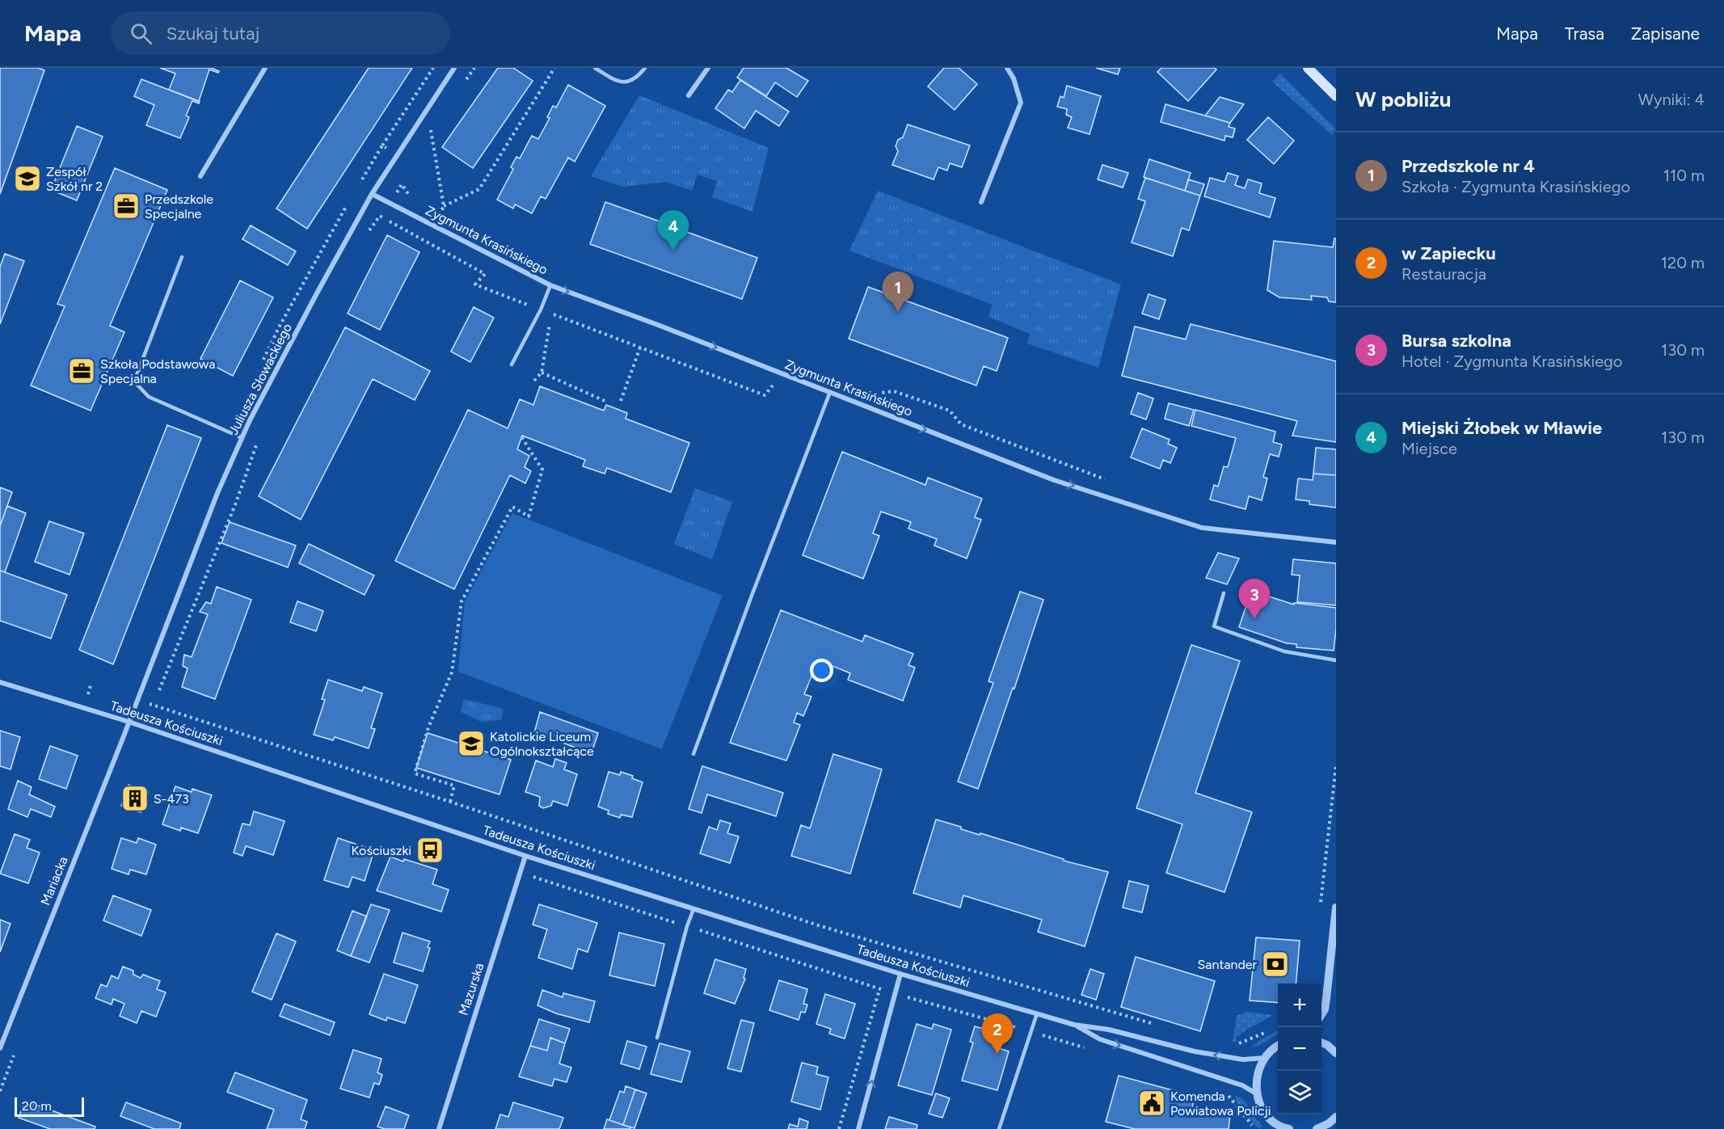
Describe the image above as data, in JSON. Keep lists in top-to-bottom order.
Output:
{
  "streets": {
    "street": [
      "Zygmunta Krasińskiego",
      "Juliusza Słowackiego",
      "Tadeusza Kościuszki",
      "Mariacka",
      "Mazurska"
    ]
  },
  "crossings": [
    ["Zygmunta Krasińskiego", "Juliusza Słowackiego"],
    ["Juliusza Słowackiego", "Tadeusza Kościuszki"],
    ["Juliusza Słowackiego", "Mariacka"],
    ["Tadeusza Kościuszki", "Mariacka"],
    ["Tadeusza Kościuszki", "Mazurska"]
  ],
  "one_way": ["Zygmunta Krasińskiego"],
  "places": {
    "school or university": ["Zespół Szkół nr 2", "Katolickie Liceum Ogólnokształcące"],
    "office": ["Przedszkole Specjalne", "Szkoła Podstawowa Specjalna"],
    "building": ["S-473"],
    "bus stop": ["Kościuszki"],
    "bank": ["Santander"],
    "public building": ["Komenda Powiatowa Policji"]
  },
  "scale_bar": "20 m",
  "page": {
    "header": "Mapa",
    "search": "Szukaj tutaj",
    "nav": ["Mapa", "Trasa", "Zapisane"],
    "heading": ["W pobliżu", "Wyniki: 4"],
    "list": [
      {
        "mark": "1",
        "name": "Przedszkole nr 4",
        "note": "Szkoła · Zygmunta Krasińskiego",
        "value": "110 m"
      },
      {
        "mark": "2",
        "name": "w Zapiecku",
        "note": "Restauracja",
        "value": "120 m"
      },
      {
        "mark": "3",
        "name": "Bursa szkolna",
        "note": "Hotel · Zygmunta Krasińskiego",
        "value": "130 m"
      },
      {
        "mark": "4",
        "name": "Miejski Żłobek w Mławie",
        "note": "Miejsce",
        "value": "130 m"
      }
    ],
    "pins": [
      "4",
      "1",
      "3",
      "2"
    ],
    "map_buttons": ["+", "−"],
    "scale": "20 m"
  }
}
